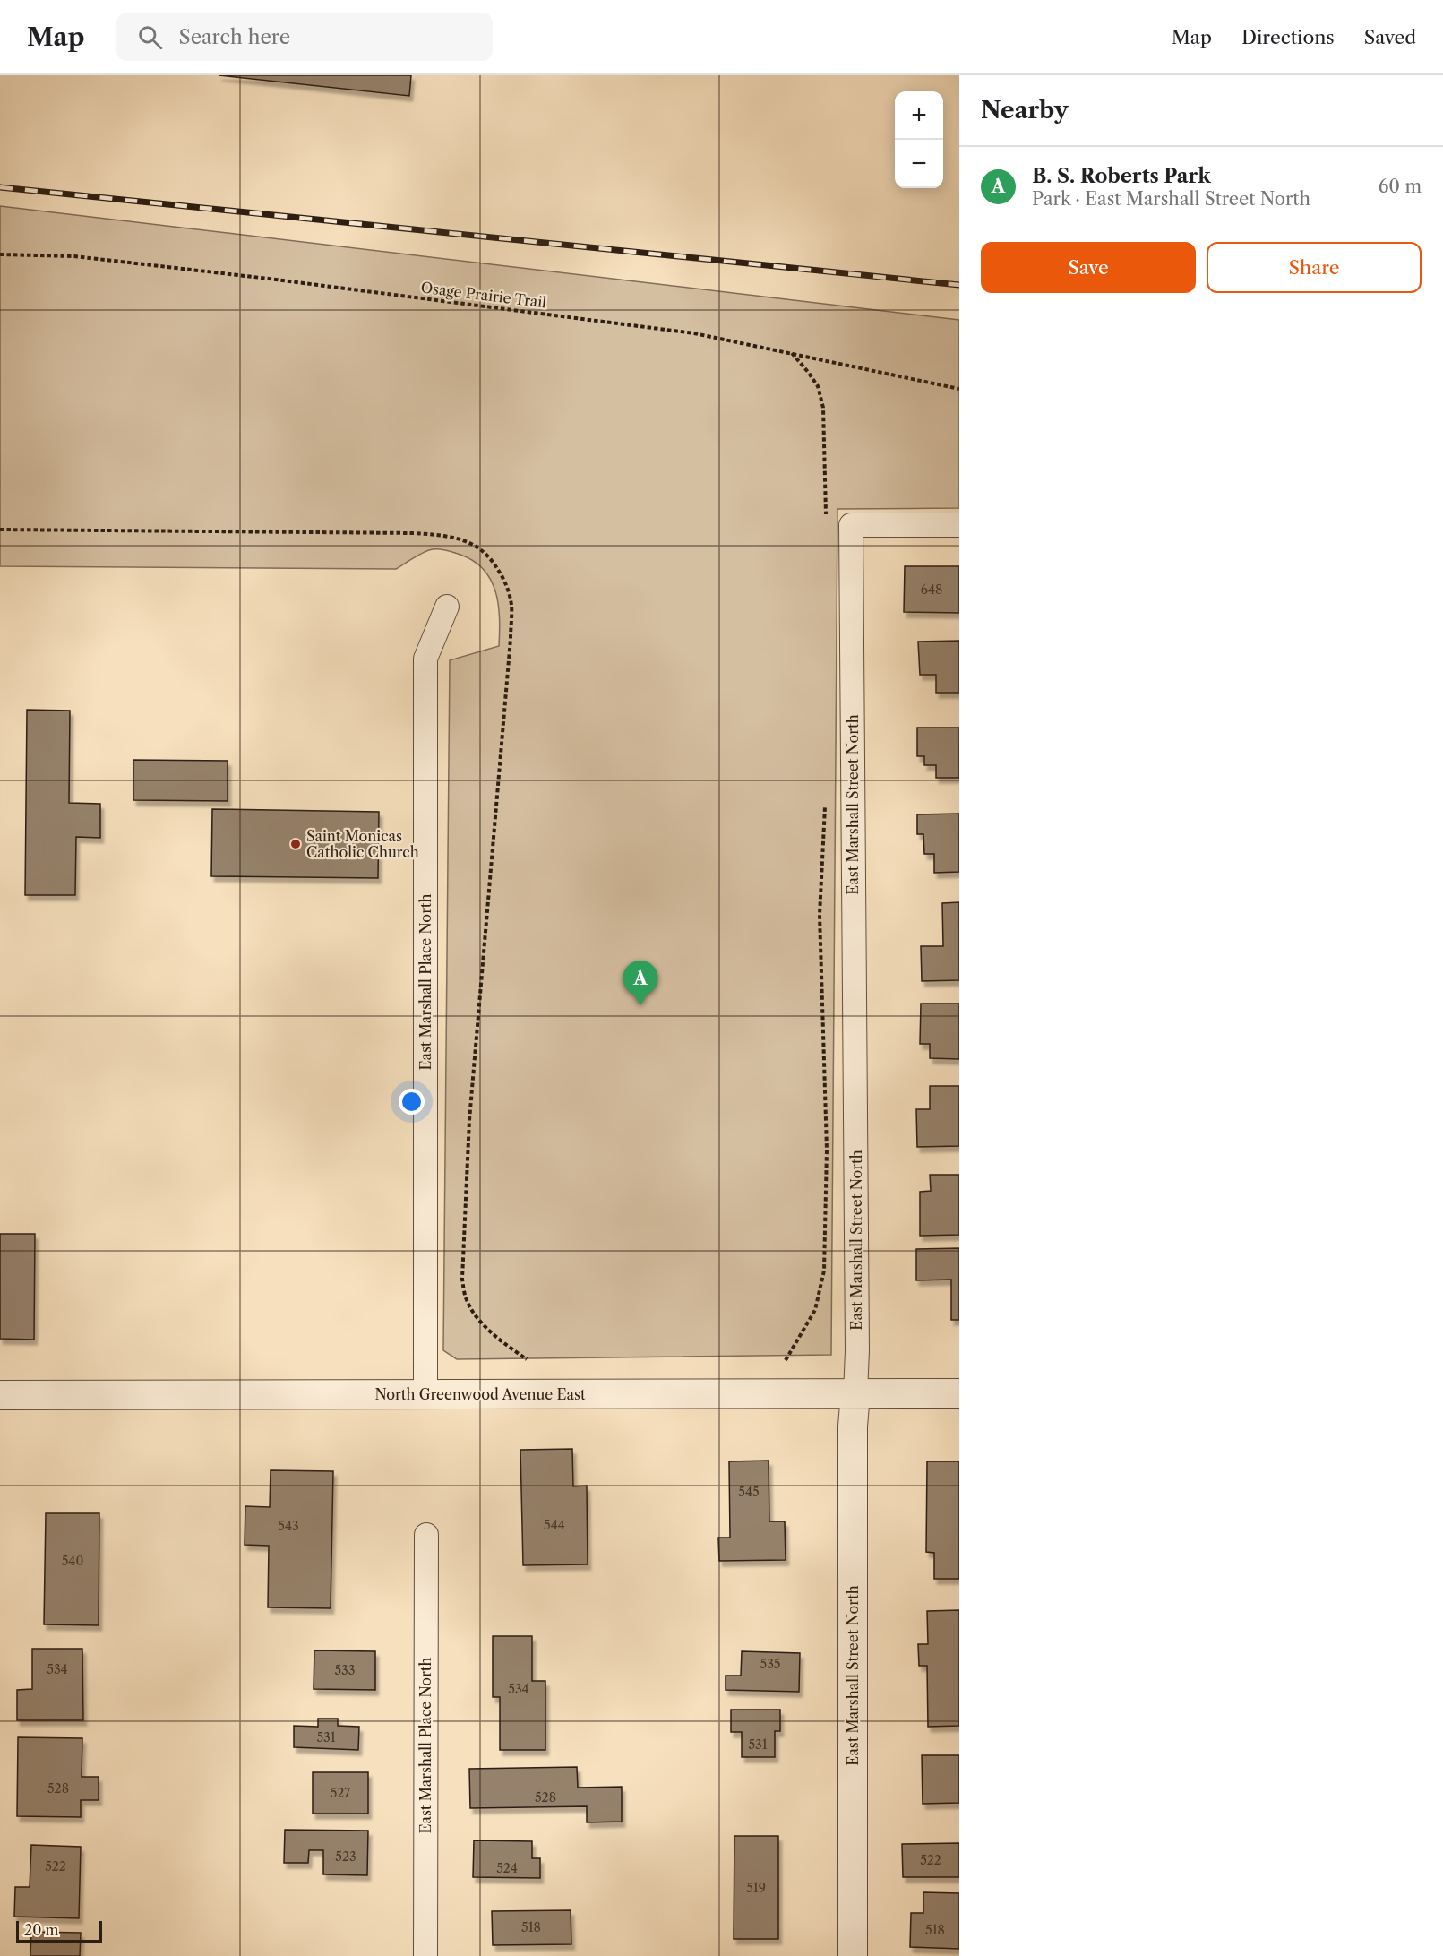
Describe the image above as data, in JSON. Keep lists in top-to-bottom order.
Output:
{
  "streets": {
    "street": ["East Marshall Street North", "East Marshall Place North", "North Greenwood Avenue East"],
    "path": ["Osage Prairie Trail"]
  },
  "crossings": [
    ["East Marshall Street North", "North Greenwood Avenue East"],
    ["East Marshall Place North", "North Greenwood Avenue East"]
  ],
  "places": ["Saint Monicas Catholic Church"],
  "house_numbers": [
    "648",
    "545",
    "544",
    "543",
    "540",
    "535",
    "534",
    "533",
    "534",
    "531",
    "531",
    "528",
    "527",
    "528",
    "523",
    "522",
    "522",
    "524",
    "519",
    "518",
    "518"
  ],
  "scale_bar": "20 m",
  "page": {
    "header": "Map",
    "search": "Search here",
    "nav": ["Map", "Directions", "Saved"],
    "heading": "Nearby",
    "map_buttons": ["+", "−"],
    "list": [
      {
        "mark": "A",
        "name": "B. S. Roberts Park",
        "note": "Park · East Marshall Street North",
        "value": "60 m"
      }
    ],
    "buttons": ["Save", "Share"],
    "pins": "A",
    "scale": "20 m"
  }
}
